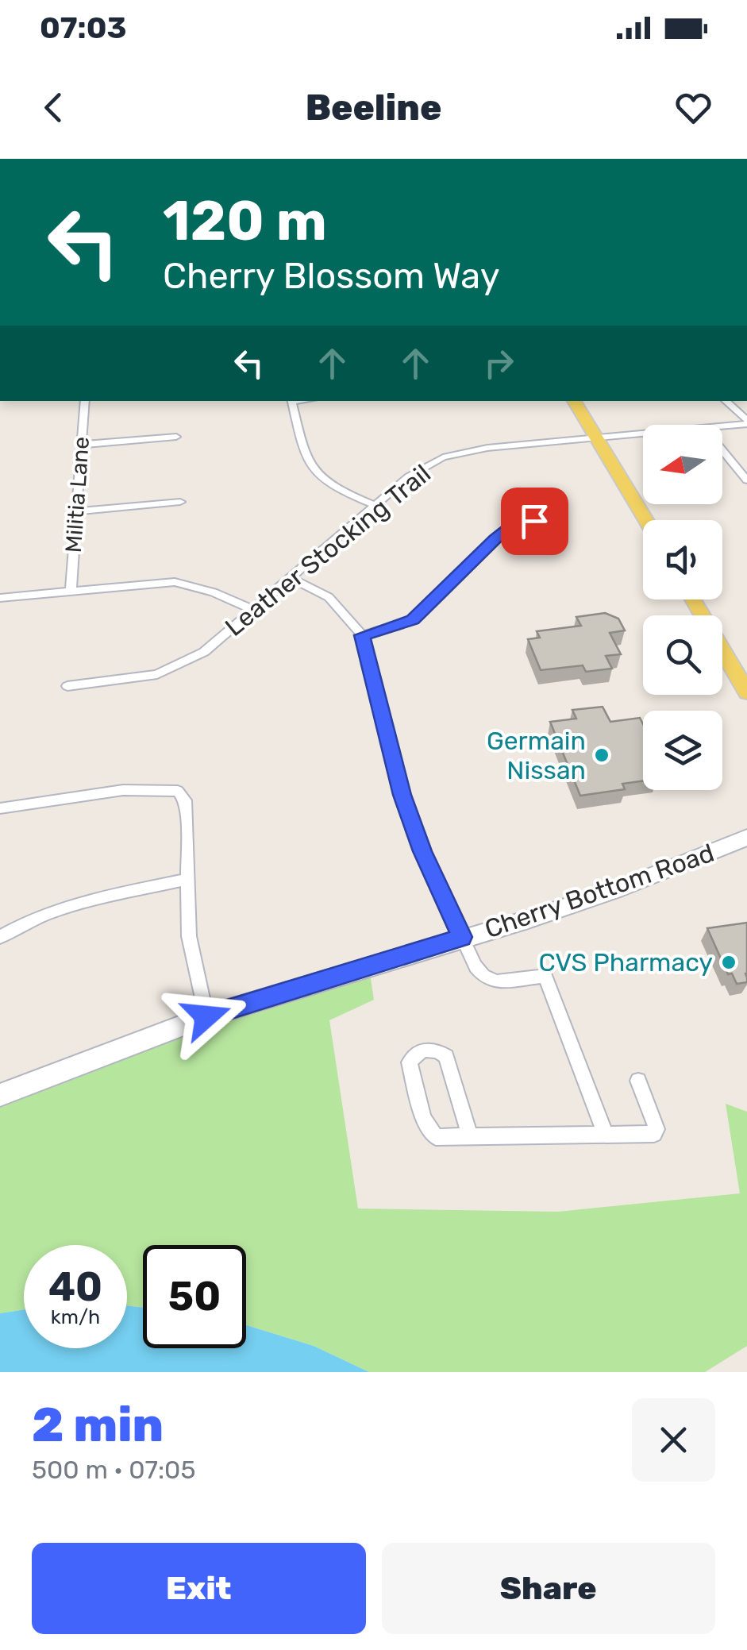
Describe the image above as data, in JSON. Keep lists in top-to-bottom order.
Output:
{
  "streets": {
    "main road": ["Cherry Bottom Road"],
    "street": ["Militia Lane", "Leather Stocking Trail"]
  },
  "places": ["Germain Nissan", "CVS Pharmacy"],
  "north": "left",
  "page": {
    "status": "07:03",
    "header": "Beeline",
    "turn": ["120 m", "Cherry Blossom Way"],
    "speed": "40 km/h",
    "limit": "50",
    "heading": ["2 min", "500 m · 07:05"],
    "buttons": ["Exit", "Share"]
  }
}
